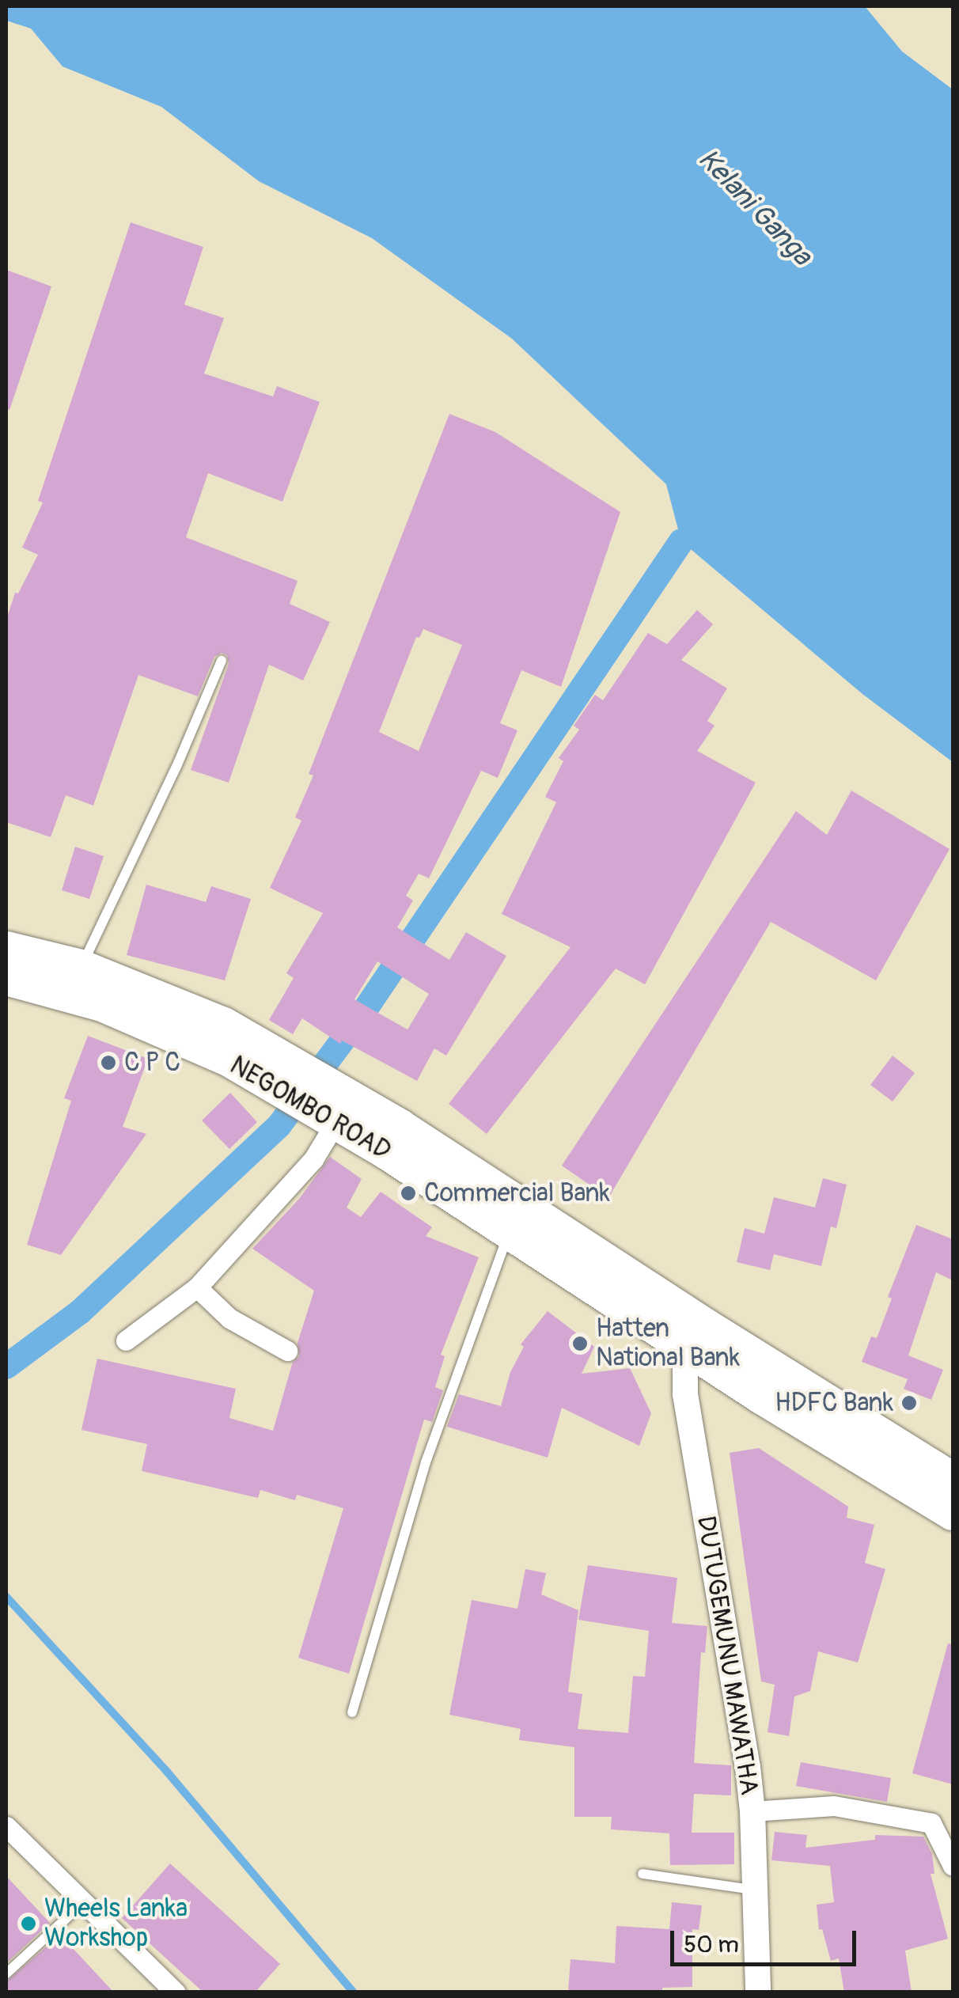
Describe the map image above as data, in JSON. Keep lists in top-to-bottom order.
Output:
{
  "streets": {
    "highway": ["NEGOMBO ROAD"],
    "street": ["DUTUGEMUNU MAWATHA"]
  },
  "crossings": [
    ["NEGOMBO ROAD", "DUTUGEMUNU MAWATHA"]
  ],
  "water": ["Kelani Ganga"],
  "places": [
    "C P C",
    "Commercial Bank",
    "Hatten National Bank",
    "HDFC Bank",
    "Wheels Lanka Workshop"
  ],
  "scale_bar": "50 m"
}
